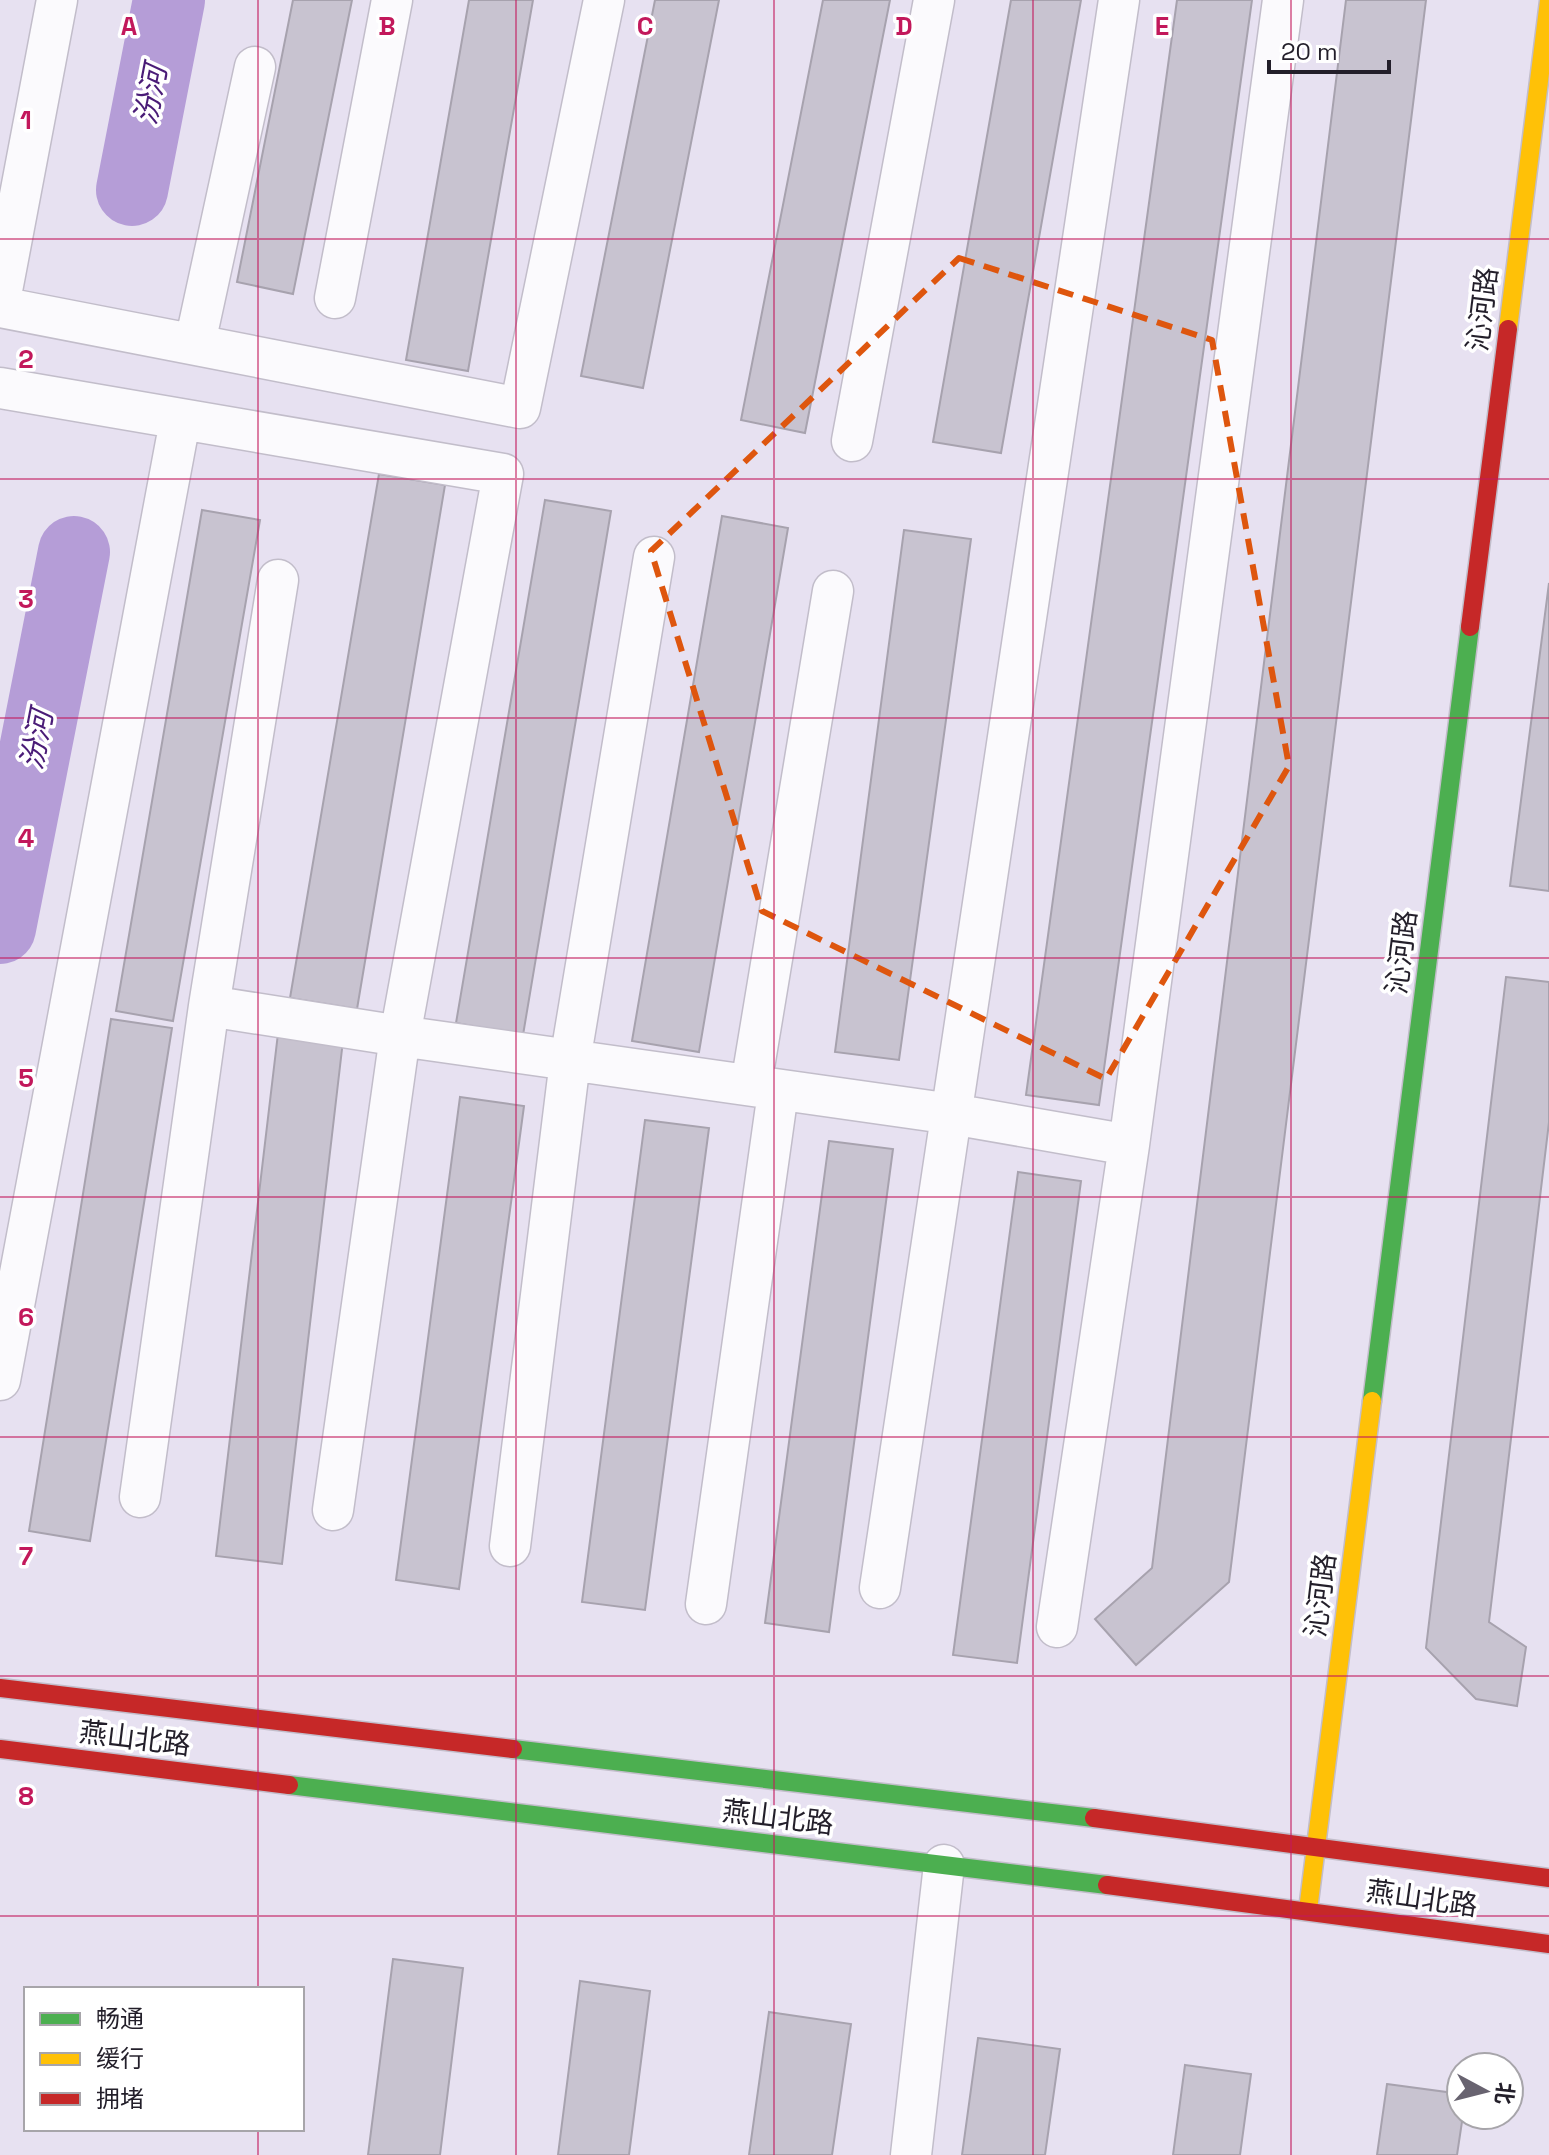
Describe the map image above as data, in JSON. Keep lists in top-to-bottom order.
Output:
{
  "streets": {
    "street": ["沁河路", "燕山北路"]
  },
  "crossings": [
    ["沁河路", "燕山北路"]
  ],
  "water": ["汾河"],
  "legend": ["畅通", "缓行", "拥堵"],
  "scale_bar": "20 m",
  "north": "right",
  "grid": {
    "columns": [
      "A",
      "B",
      "C",
      "D",
      "E"
    ],
    "rows": [
      "1",
      "2",
      "3",
      "4",
      "5",
      "6",
      "7",
      "8"
    ]
  }
}
